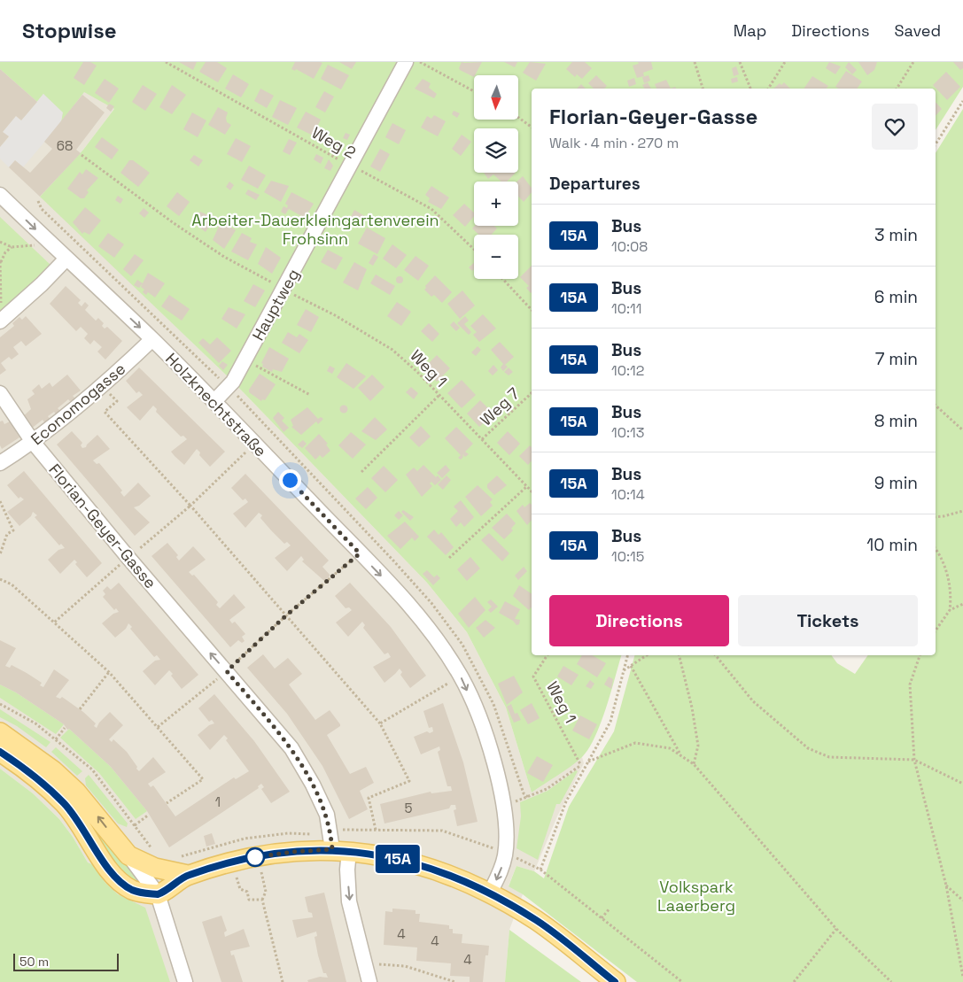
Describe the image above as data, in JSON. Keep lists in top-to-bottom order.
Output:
{
  "streets": {
    "street": [
      "Hauptweg",
      "Economogasse",
      "Holzknechtstraße",
      "Florian-Geyer-Gasse"
    ],
    "path": ["Weg 2", "Weg 1", "Weg 7"]
  },
  "crossings": [
    ["Weg 2", "Hauptweg"],
    ["Hauptweg", "Weg 1"],
    ["Hauptweg", "Holzknechtstraße"],
    ["Weg 1", "Weg 7"],
    ["Economogasse", "Holzknechtstraße"],
    ["Economogasse", "Florian-Geyer-Gasse"]
  ],
  "one_way": ["Holzknechtstraße"],
  "parks": ["Arbeiter-Dauerkleingartenverein Frohsinn", "Volkspark Laaerberg"],
  "lines": ["bus line 15A"],
  "house_numbers": [
    "68",
    "1",
    "5",
    "4",
    "4",
    "4"
  ],
  "scale_bar": "50 m",
  "north": "bottom",
  "page": {
    "header": "Stopwise",
    "nav": ["Map", "Directions", "Saved"],
    "on_map": "15A",
    "map_buttons": ["+", "−"],
    "heading": [
      ["Florian-Geyer-Gasse", "Walk · 4 min · 270 m"],
      "Departures"
    ],
    "list": [
      {
        "mark": "15A",
        "name": "Bus",
        "note": "10:08",
        "value": "3 min"
      },
      {
        "mark": "15A",
        "name": "Bus",
        "note": "10:11",
        "value": "6 min"
      },
      {
        "mark": "15A",
        "name": "Bus",
        "note": "10:12",
        "value": "7 min"
      },
      {
        "mark": "15A",
        "name": "Bus",
        "note": "10:13",
        "value": "8 min"
      },
      {
        "mark": "15A",
        "name": "Bus",
        "note": "10:14",
        "value": "9 min"
      },
      {
        "mark": "15A",
        "name": "Bus",
        "note": "10:15",
        "value": "10 min"
      }
    ],
    "buttons": ["Directions", "Tickets"],
    "scale": "50 m"
  }
}
